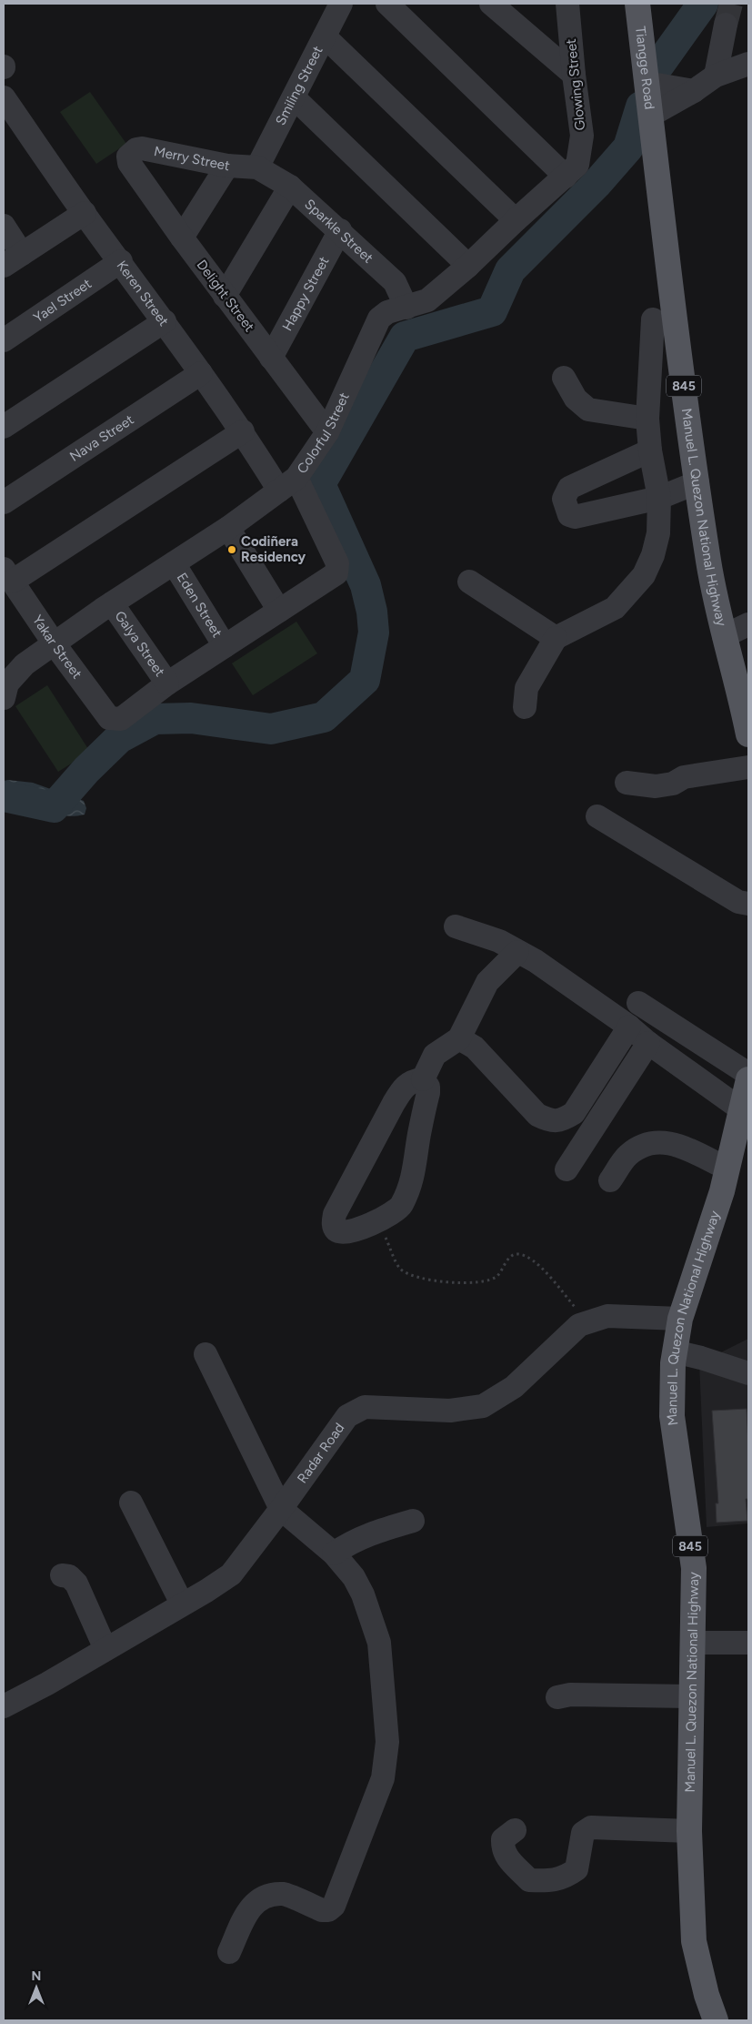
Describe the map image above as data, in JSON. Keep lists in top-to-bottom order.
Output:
{
  "streets": {
    "main road": ["Tiangge Road", "845", "Manuel L. Quezon National Highway"],
    "street": [
      "Glowing Street",
      "Smiling Street",
      "Merry Street",
      "Sparkle Street",
      "Keren Street",
      "Happy Street",
      "Delight Street",
      "Yael Street",
      "Colorful Street",
      "Nava Street",
      "Eden Street",
      "Galya Street",
      "Yakar Street",
      "Radar Road"
    ]
  },
  "crossings": [
    ["Tiangge Road", "Manuel L. Quezon National Highway"],
    ["Glowing Street", "Colorful Street"],
    ["Smiling Street", "Merry Street"],
    ["Smiling Street", "Sparkle Street"],
    ["Merry Street", "Sparkle Street"],
    ["Merry Street", "Delight Street"],
    ["Sparkle Street", "Happy Street"],
    ["Sparkle Street", "Colorful Street"],
    ["Keren Street", "Yael Street"],
    ["Keren Street", "Colorful Street"],
    ["Keren Street", "Nava Street"],
    ["Happy Street", "Delight Street"],
    ["Delight Street", "Colorful Street"],
    ["Colorful Street", "Eden Street"],
    ["Colorful Street", "Galya Street"],
    ["Colorful Street", "Yakar Street"],
    ["Manuel L. Quezon National Highway", "Radar Road"],
    ["Galya Street", "Yakar Street"]
  ],
  "places": ["Codiñera Residency"],
  "north": "top"
}
